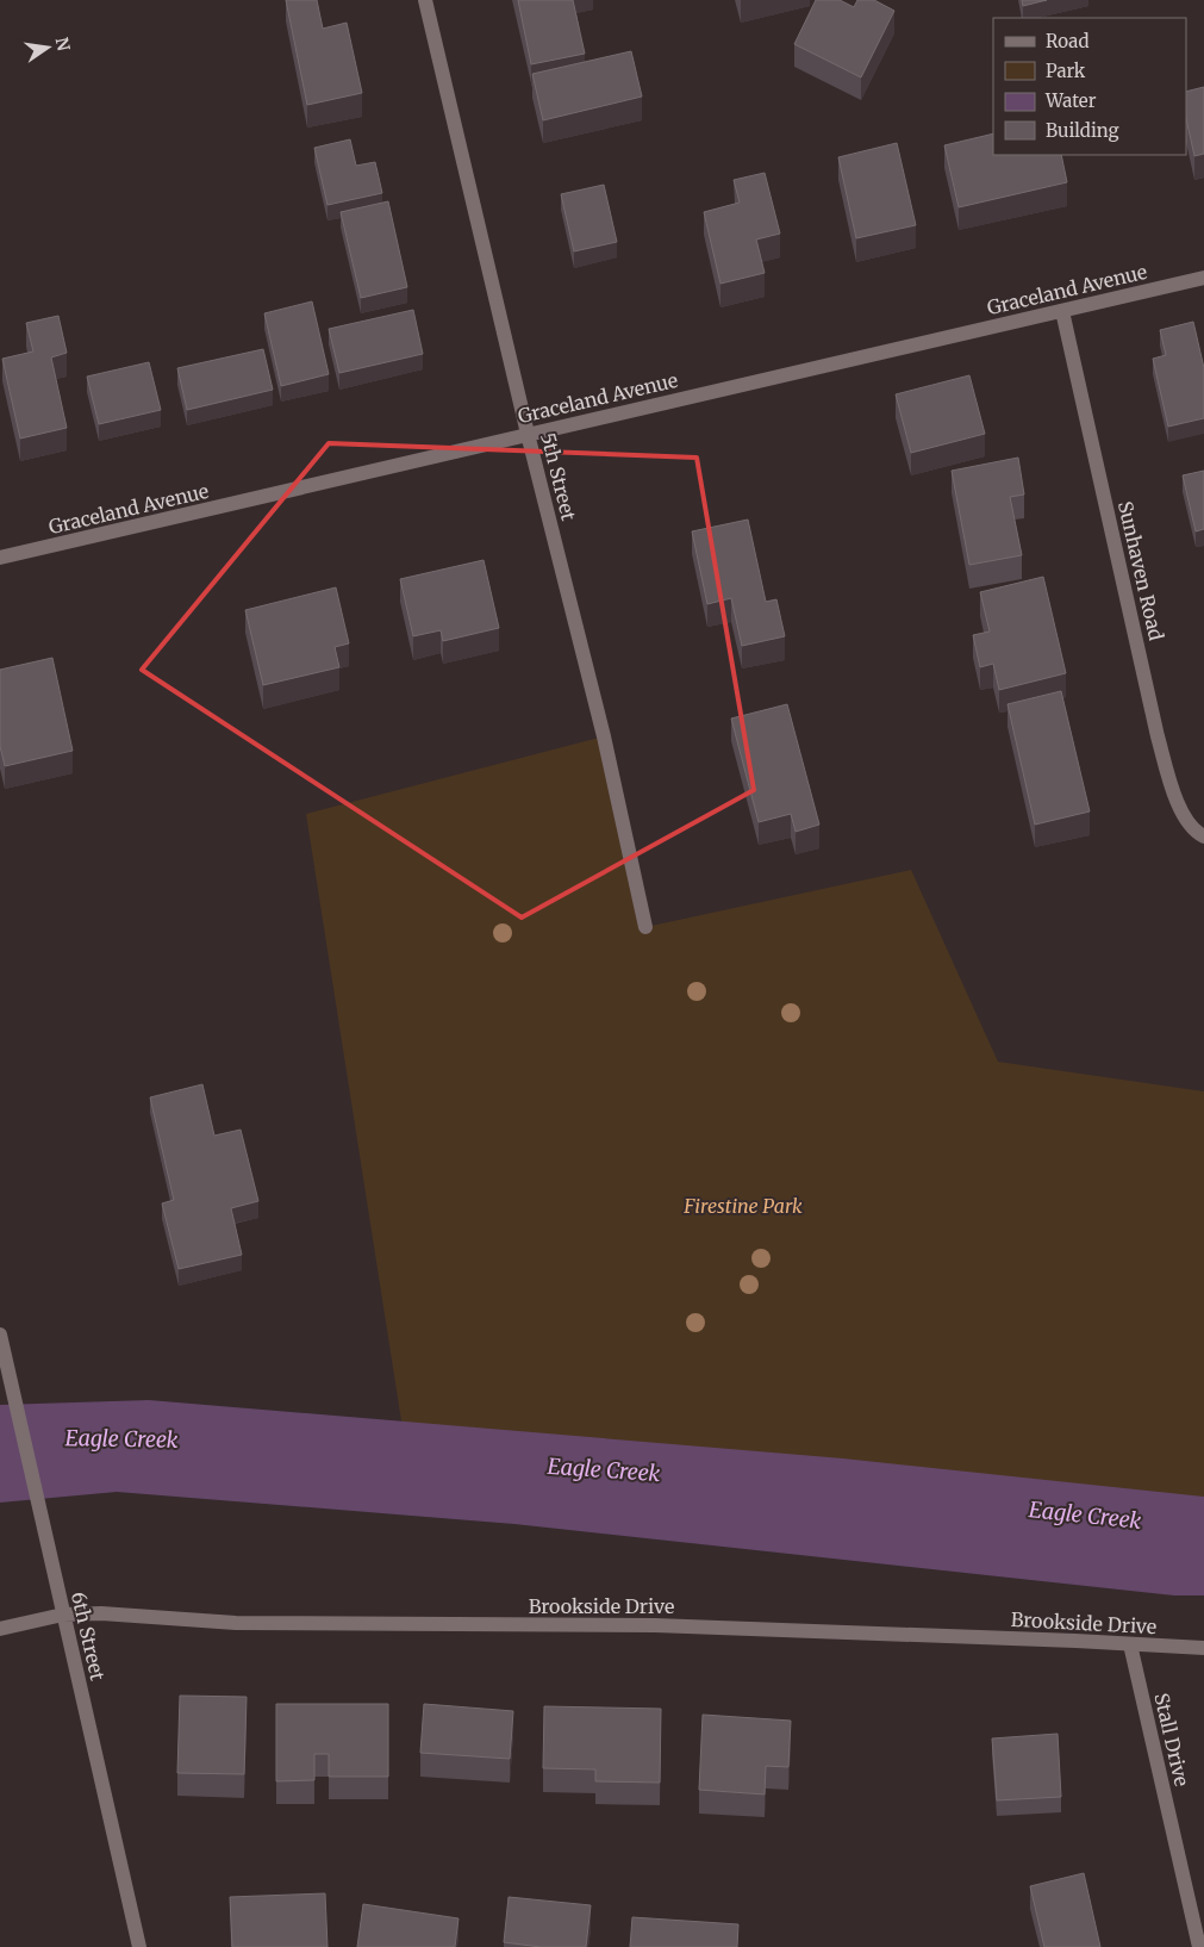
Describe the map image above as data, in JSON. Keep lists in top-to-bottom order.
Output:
{
  "streets": {
    "street": [
      "Graceland Avenue",
      "5th Street",
      "Sunhaven Road",
      "Brookside Drive",
      "6th Street",
      "Stall Drive"
    ]
  },
  "crossings": [
    ["Graceland Avenue", "5th Street"],
    ["Graceland Avenue", "Sunhaven Road"],
    ["Brookside Drive", "6th Street"],
    ["Brookside Drive", "Stall Drive"]
  ],
  "water": ["Eagle Creek"],
  "parks": ["Firestine Park"],
  "legend": [
    "Road",
    "Park",
    "Water",
    "Building"
  ],
  "north": "right"
}
